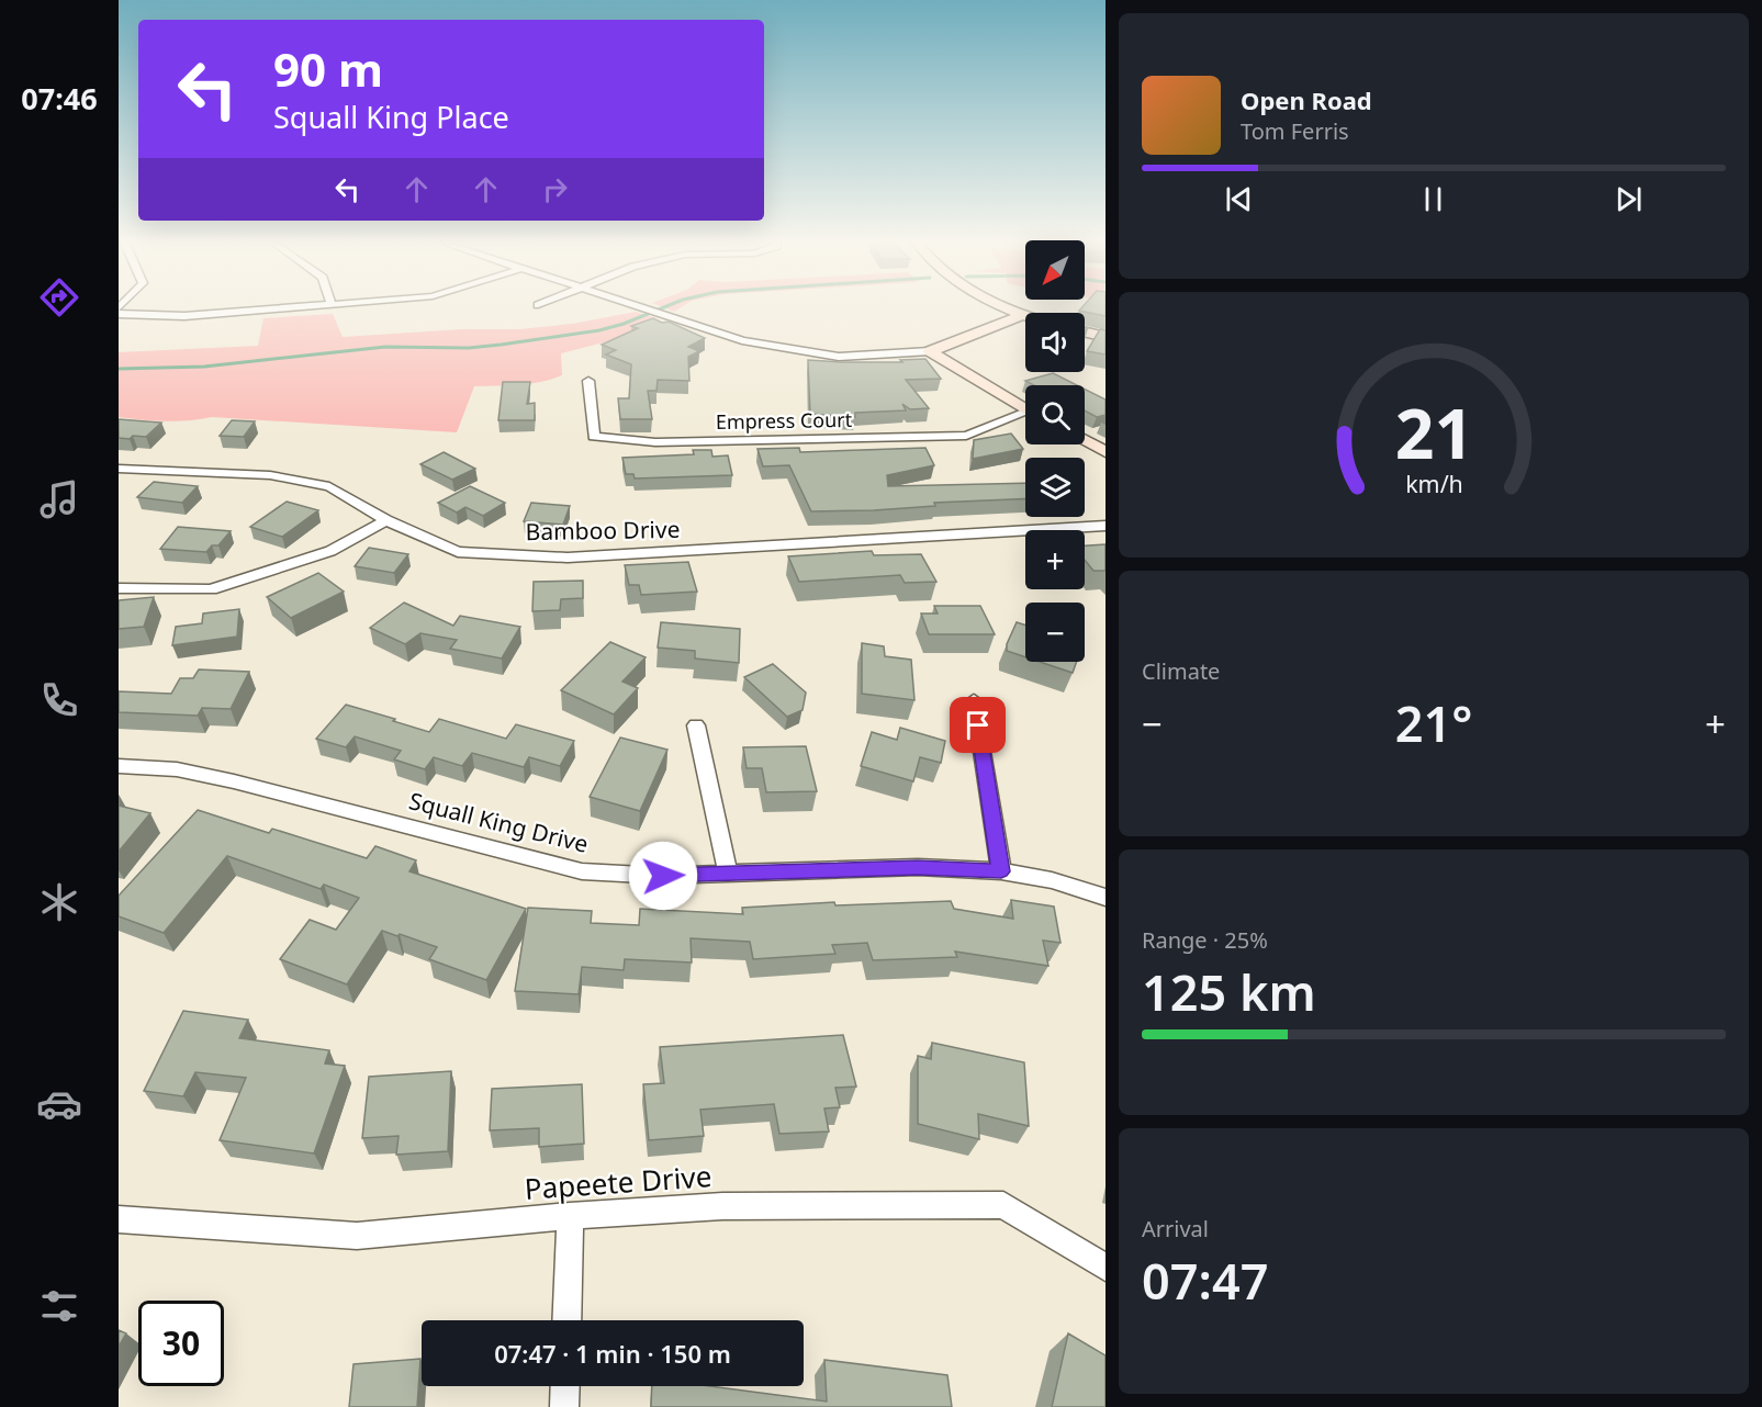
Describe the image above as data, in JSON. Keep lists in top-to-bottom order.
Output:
{
  "streets": {
    "street": [
      "Empress Court",
      "Bamboo Drive",
      "Squall King Drive",
      "Papeete Drive"
    ]
  },
  "north": "bottom left",
  "page": {
    "tabs": "07:46",
    "turn": ["90 m", "Squall King Place"],
    "song": ["Open Road", "Tom Ferris"],
    "map_buttons": ["+", "−"],
    "tile": [
      "Climate",
      ["Range · 25%", "125 km"],
      ["Arrival", "07:47"]
    ],
    "heat": ["−", "21°", "+"],
    "limit": "30",
    "trip": "07:47 · 1 min · 150 m",
    "gauge": ["21", "km/h"]
  }
}
